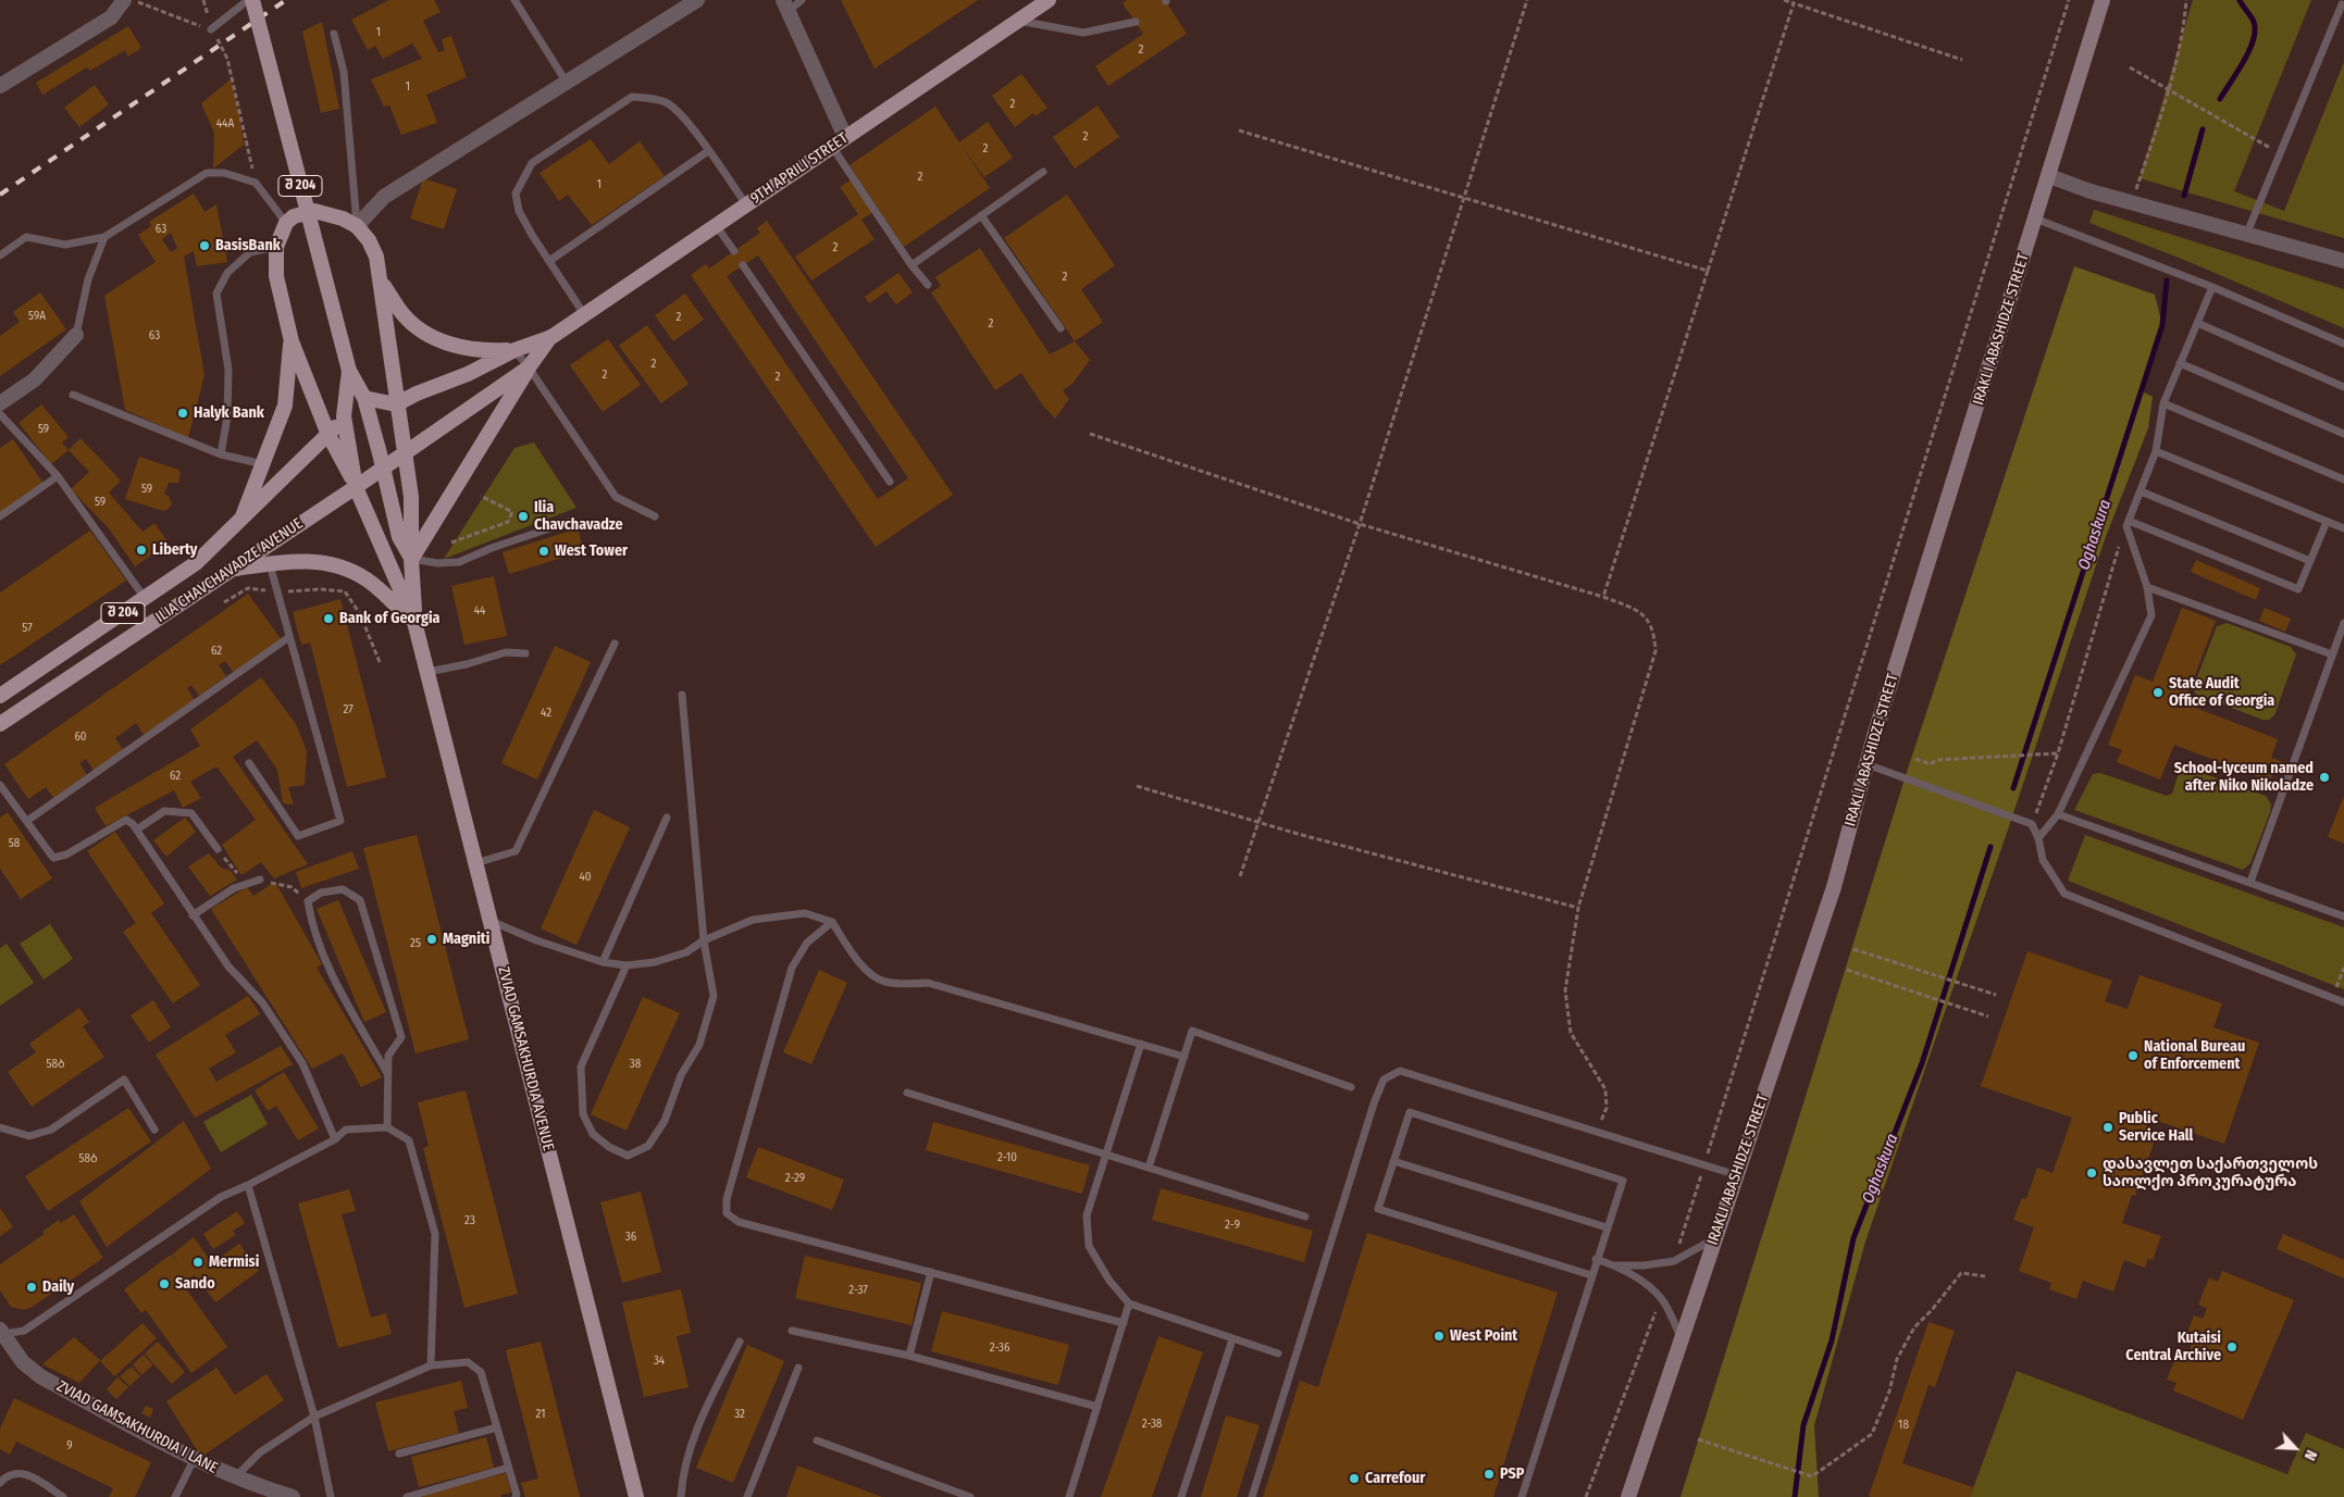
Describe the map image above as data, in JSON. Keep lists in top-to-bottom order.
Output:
{
  "streets": {
    "main road": [
      "9TH APRILI STREET",
      "შ 204",
      "IRAKLI ABASHIDZE STREET",
      "ILIA CHAVCHAVADZE AVENUE",
      "ZVIAD GAMSAKHURDIA AVENUE"
    ],
    "street": ["ZVIAD GAMSAKHURDIA I LANE"]
  },
  "crossings": [
    ["ILIA CHAVCHAVADZE AVENUE", "ZVIAD GAMSAKHURDIA AVENUE"]
  ],
  "water": ["Oghaskura"],
  "places": [
    "BasisBank",
    "Halyk Bank",
    "Ilia Chavchavadze",
    "Liberty",
    "West Tower",
    "Bank of Georgia",
    "State Audit Office of Georgia",
    "School-lyceum named after Niko Nikoladze",
    "Magniti",
    "National Bureau of Enforcement",
    "Public Service Hall",
    "დასავლეთ საქართველოს საოლქო პროკურატურა",
    "Mermisi",
    "Sando",
    "Daily",
    "West Point",
    "Kutaisi Central Archive",
    "PSP",
    "Carrefour"
  ],
  "house_numbers": [
    "1",
    "2",
    "1",
    "2",
    "44A",
    "2",
    "2",
    "2",
    "1",
    "63",
    "2",
    "2",
    "59A",
    "2",
    "2",
    "63",
    "2",
    "2",
    "2",
    "59",
    "59",
    "59",
    "44",
    "57",
    "62",
    "27",
    "42",
    "60",
    "62",
    "58",
    "40",
    "25",
    "58ბ",
    "38",
    "2-10",
    "58ბ",
    "2-29",
    "23",
    "2-9",
    "36",
    "2-37",
    "2-36",
    "34",
    "21",
    "32",
    "2-38",
    "18",
    "9"
  ],
  "north": "bottom right"
}
